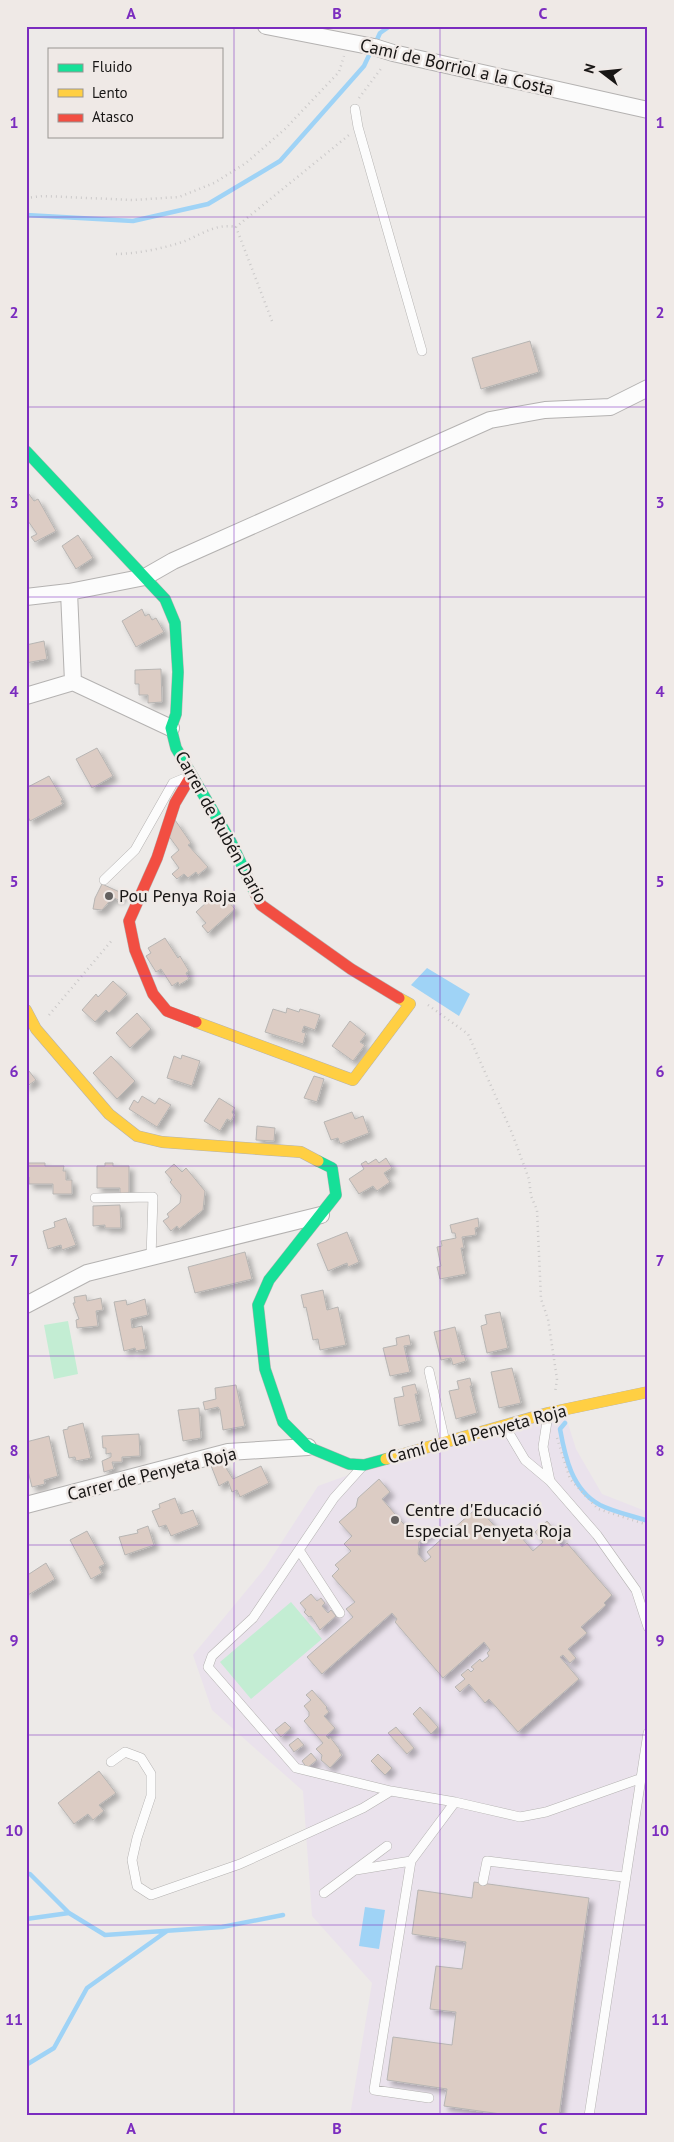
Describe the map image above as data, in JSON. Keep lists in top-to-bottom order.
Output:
{
  "streets": {
    "street": [
      "Camí de Borriol a la Costa",
      "Carrer de Rubén Darío",
      "Camí de la Penyeta Roja",
      "Carrer de Penyeta Roja"
    ]
  },
  "crossings": [
    ["Camí de la Penyeta Roja", "Carrer de Penyeta Roja"]
  ],
  "places": ["Pou Penya Roja", "Centre d'Educació Especial Penyeta Roja"],
  "legend": ["Fluido", "Lento", "Atasco"],
  "north": "left",
  "grid": {
    "columns": ["A", "B", "C"],
    "rows": [
      "1",
      "2",
      "3",
      "4",
      "5",
      "6",
      "7",
      "8",
      "9",
      "10",
      "11"
    ]
  }
}
